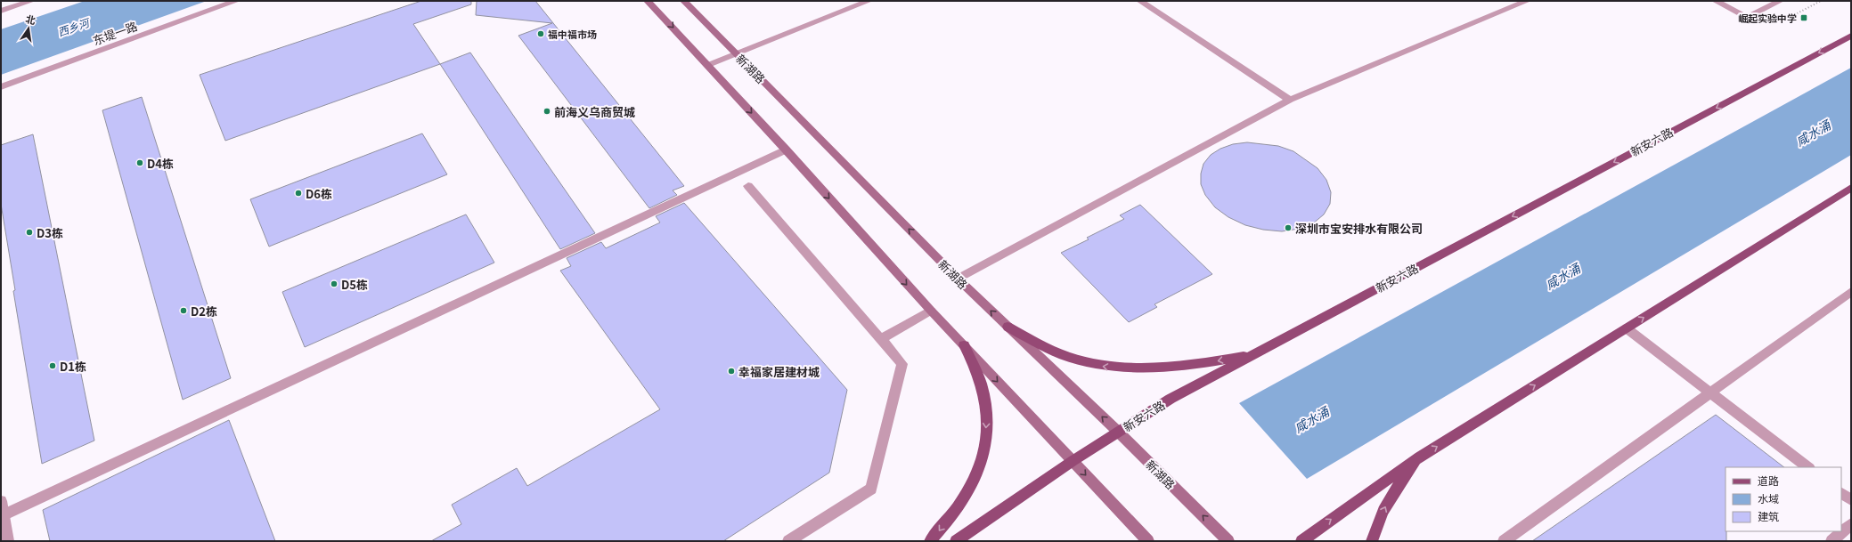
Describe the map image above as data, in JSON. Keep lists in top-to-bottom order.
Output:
{
  "streets": {
    "main road": ["新湖路", "新安六路"],
    "street": ["东堤一路"]
  },
  "crossings": [
    ["新湖路", "新安六路"]
  ],
  "one_way": ["新安六路"],
  "water": ["西乡河", "咸水涌"],
  "places": {
    "transit": ["崛起实验中学"],
    "other": [
      "福中福市场",
      "前海义乌商贸城",
      "D4栋",
      "D6栋",
      "深圳市宝安排水有限公司",
      "D3栋",
      "D5栋",
      "D2栋",
      "D1栋",
      "幸福家居建材城"
    ]
  },
  "legend": ["道路", "水域", "建筑"],
  "north": "top"
}
